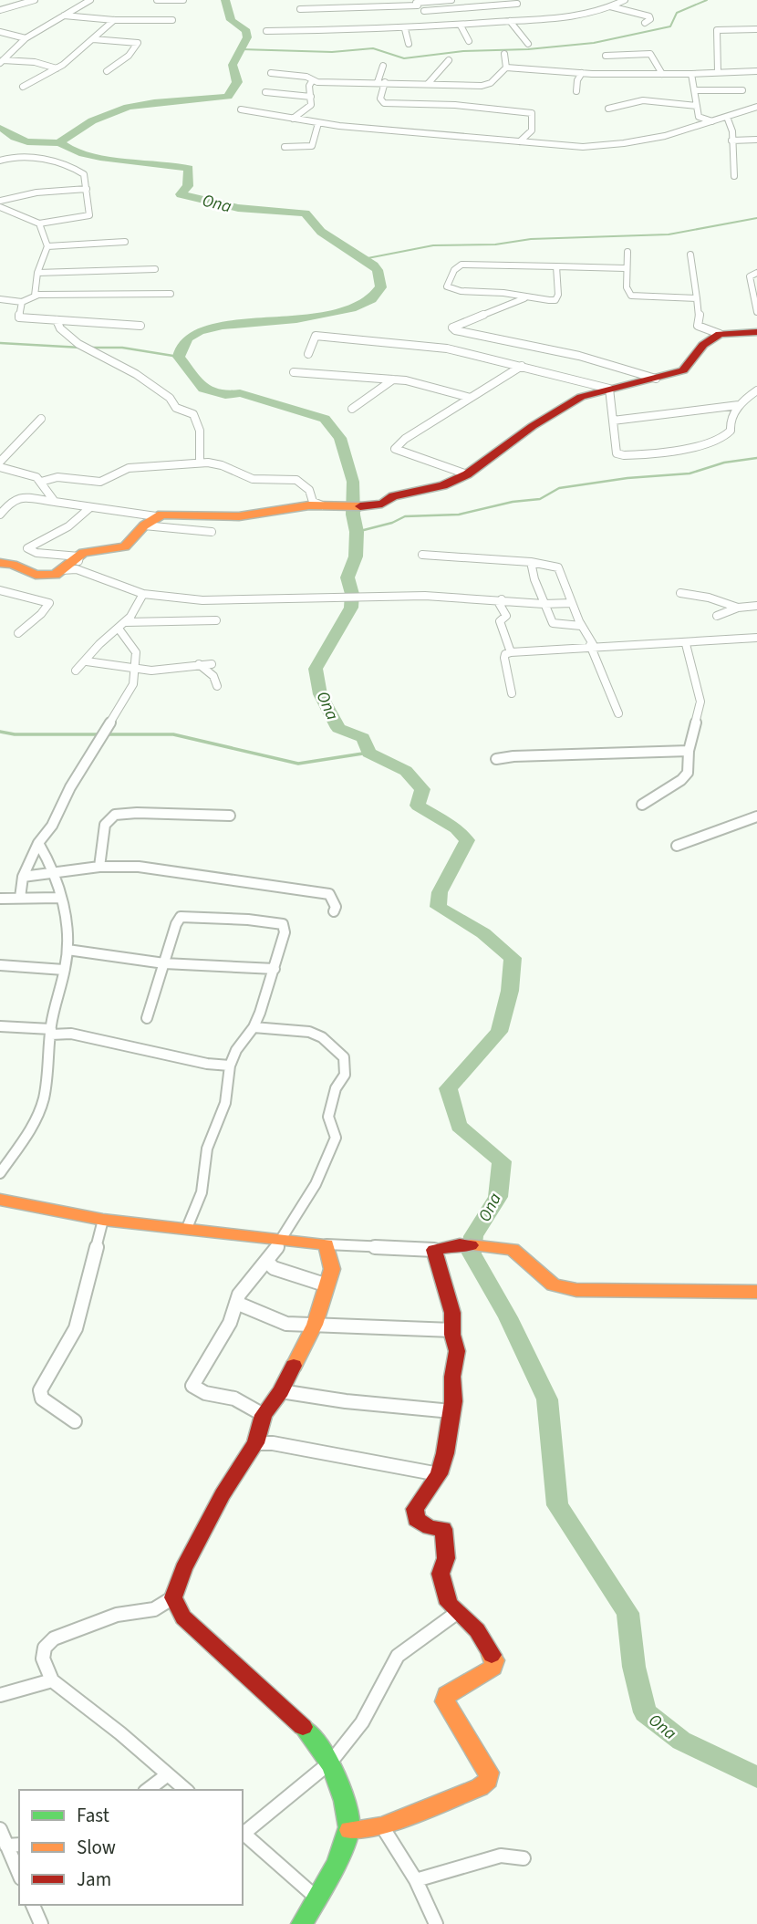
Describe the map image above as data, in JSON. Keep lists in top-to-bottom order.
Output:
{
  "water": ["Ona"],
  "legend": ["Fast", "Slow", "Jam"]
}
